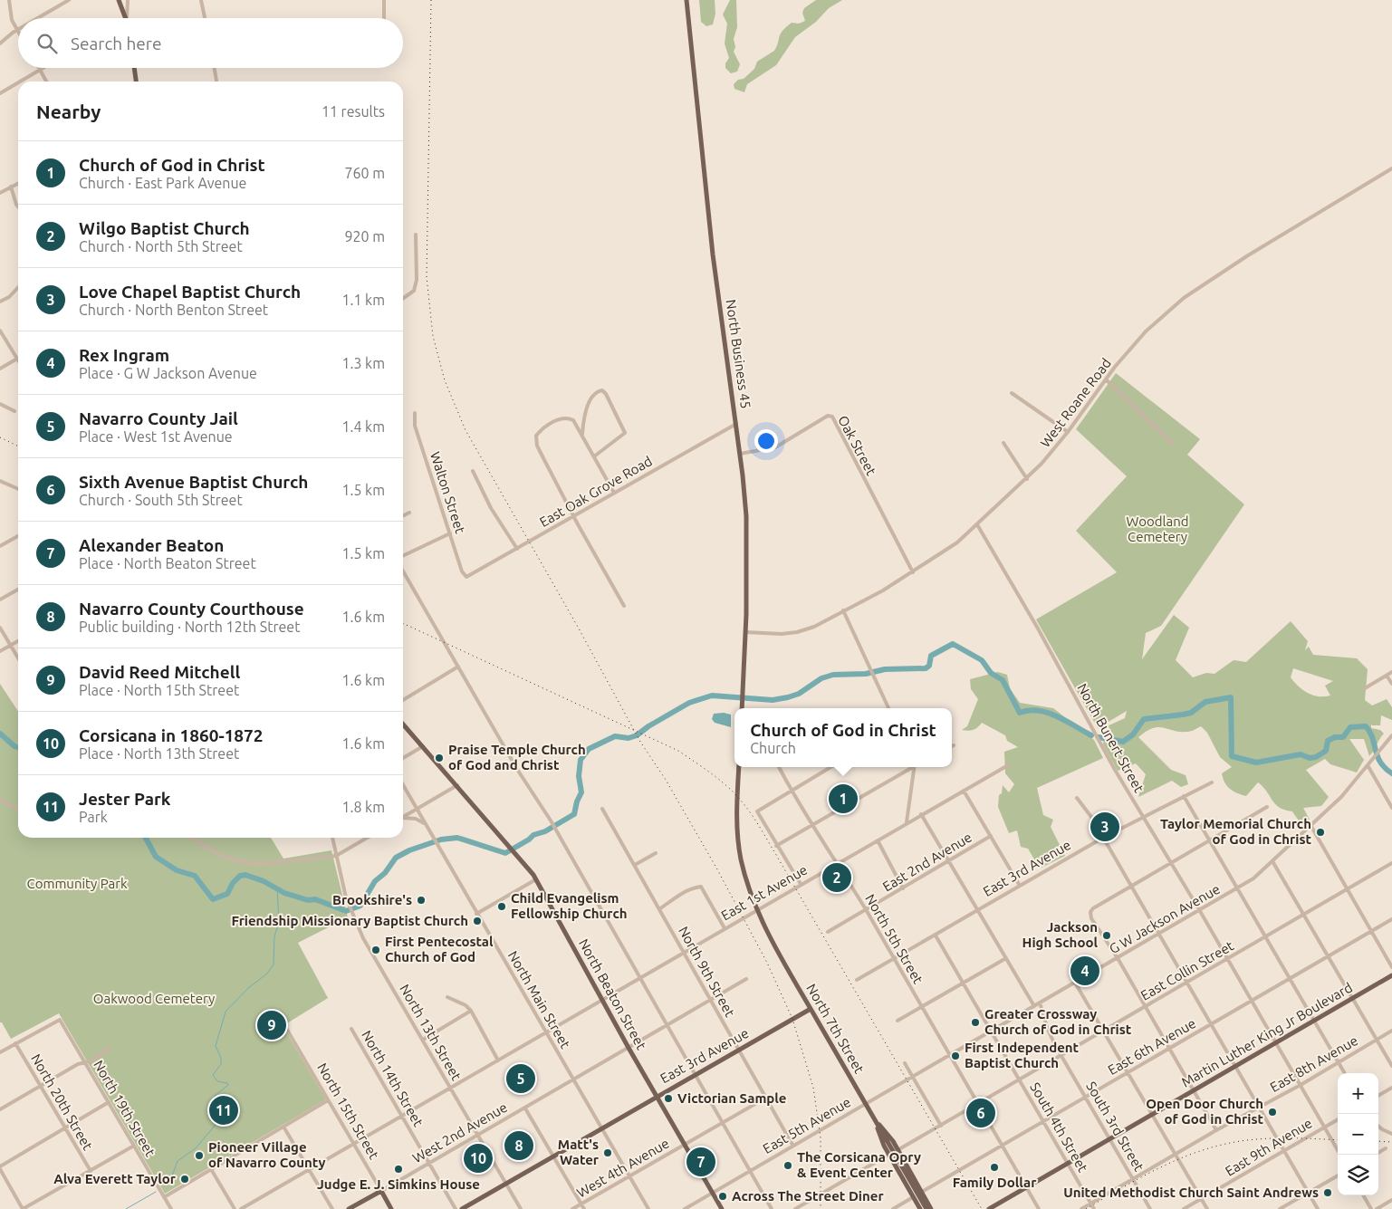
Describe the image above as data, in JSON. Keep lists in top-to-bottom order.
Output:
{
  "streets": {
    "main road": [
      "North Business 45",
      "East 3rd Avenue",
      "North Beaton Street",
      "North 7th Street",
      "Martin Luther King Jr Boulevard",
      "North 15th Street",
      "West 2nd Avenue"
    ],
    "street": [
      "West Roane Road",
      "Oak Street",
      "East Oak Grove Road",
      "Walton Street",
      "North Bunert Street",
      "East 2nd Avenue",
      "East 1st Avenue",
      "G W Jackson Avenue",
      "North 5th Street",
      "East Collin Street",
      "North 9th Street",
      "North Main Street",
      "North 13th Street",
      "East 6th Avenue",
      "East 8th Avenue",
      "North 14th Street",
      "North 20th Street",
      "North 19th Street",
      "East 5th Avenue",
      "South 3rd Street",
      "South 4th Street",
      "East 9th Avenue",
      "West 4th Avenue"
    ]
  },
  "crossings": [
    ["North Business 45", "West Roane Road"],
    ["North Business 45", "Oak Street"],
    ["North Business 45", "East Oak Grove Road"],
    ["West Roane Road", "Oak Street"],
    ["West Roane Road", "North Bunert Street"],
    ["East Oak Grove Road", "Walton Street"],
    ["North Bunert Street", "East 3rd Avenue"],
    ["North Bunert Street", "G W Jackson Avenue"],
    ["North Bunert Street", "East Collin Street"],
    ["North Bunert Street", "Martin Luther King Jr Boulevard"],
    ["North Bunert Street", "East 6th Avenue"],
    ["North Bunert Street", "East 8th Avenue"],
    ["North Bunert Street", "East 9th Avenue"],
    ["East 2nd Avenue", "North 5th Street"],
    ["East 3rd Avenue", "North 5th Street"],
    ["East 3rd Avenue", "North 9th Street"],
    ["East 3rd Avenue", "North Beaton Street"],
    ["East 3rd Avenue", "North Main Street"],
    ["East 3rd Avenue", "North 7th Street"],
    ["East 3rd Avenue", "North 13th Street"],
    ["East 3rd Avenue", "South 4th Street"],
    ["East 1st Avenue", "North 5th Street"],
    ["East 1st Avenue", "North 9th Street"],
    ["East 1st Avenue", "North Beaton Street"],
    ["East 1st Avenue", "North Main Street"],
    ["East 1st Avenue", "North 7th Street"],
    ["East 1st Avenue", "North 13th Street"],
    ["East 1st Avenue", "North 14th Street"],
    ["East 1st Avenue", "North 15th Street"],
    ["G W Jackson Avenue", "North 5th Street"],
    ["G W Jackson Avenue", "East 5th Avenue"],
    ["G W Jackson Avenue", "South 3rd Street"],
    ["G W Jackson Avenue", "South 4th Street"],
    ["North 5th Street", "East Collin Street"],
    ["North 5th Street", "Martin Luther King Jr Boulevard"],
    ["North 5th Street", "East 6th Avenue"],
    ["East Collin Street", "South 3rd Street"],
    ["East Collin Street", "South 4th Street"],
    ["North 9th Street", "East 5th Avenue"],
    ["North 9th Street", "West 4th Avenue"],
    ["North Beaton Street", "East 5th Avenue"],
    ["North Beaton Street", "West 2nd Avenue"],
    ["North Beaton Street", "West 4th Avenue"],
    ["North Main Street", "West 2nd Avenue"],
    ["North Main Street", "West 4th Avenue"],
    ["North 7th Street", "East 6th Avenue"],
    ["North 7th Street", "East 5th Avenue"],
    ["North 13th Street", "West 2nd Avenue"],
    ["Martin Luther King Jr Boulevard", "South 3rd Street"],
    ["Martin Luther King Jr Boulevard", "South 4th Street"],
    ["East 6th Avenue", "South 3rd Street"],
    ["East 6th Avenue", "South 4th Street"],
    ["East 8th Avenue", "South 3rd Street"],
    ["East 8th Avenue", "South 4th Street"],
    ["North 14th Street", "West 2nd Avenue"],
    ["North 20th Street", "North 19th Street"],
    ["North 15th Street", "West 2nd Avenue"]
  ],
  "parks": ["Woodland Cemetery", "Community Park", "Oakwood Cemetery"],
  "places": [
    "Praise Temple Church of God and Christ",
    "Taylor Memorial Church of God in Christ",
    "Brookshire's",
    "Child Evangelism Fellowship Church",
    "Friendship Missionary Baptist Church",
    "Jackson High School",
    "First Pentecostal Church of God",
    "Greater Crossway Church of God in Christ",
    "First Independent Baptist Church",
    "Victorian Sample",
    "Open Door Church of God in Christ",
    "Matt's Water",
    "Pioneer Village of Navarro County",
    "The Corsicana Opry & Event Center",
    "Family Dollar",
    "Judge E. J. Simkins House",
    "Alva Everett Taylor",
    "United Methodist Church Saint Andrews",
    "Across The Street Diner"
  ],
  "page": {
    "search": "Search here",
    "heading": ["Nearby", "11 results"],
    "list": [
      {
        "mark": "1",
        "name": "Church of God in Christ",
        "note": "Church · East Park Avenue",
        "value": "760 m"
      },
      {
        "mark": "2",
        "name": "Wilgo Baptist Church",
        "note": "Church · North 5th Street",
        "value": "920 m"
      },
      {
        "mark": "3",
        "name": "Love Chapel Baptist Church",
        "note": "Church · North Benton Street",
        "value": "1.1 km"
      },
      {
        "mark": "4",
        "name": "Rex Ingram",
        "note": "Place · G W Jackson Avenue",
        "value": "1.3 km"
      },
      {
        "mark": "5",
        "name": "Navarro County Jail",
        "note": "Place · West 1st Avenue",
        "value": "1.4 km"
      },
      {
        "mark": "6",
        "name": "Sixth Avenue Baptist Church",
        "note": "Church · South 5th Street",
        "value": "1.5 km"
      },
      {
        "mark": "7",
        "name": "Alexander Beaton",
        "note": "Place · North Beaton Street",
        "value": "1.5 km"
      },
      {
        "mark": "8",
        "name": "Navarro County Courthouse",
        "note": "Public building · North 12th Street",
        "value": "1.6 km"
      },
      {
        "mark": "9",
        "name": "David Reed Mitchell",
        "note": "Place · North 15th Street",
        "value": "1.6 km"
      },
      {
        "mark": "10",
        "name": "Corsicana in 1860-1872",
        "note": "Place · North 13th Street",
        "value": "1.6 km"
      },
      {
        "mark": "11",
        "name": "Jester Park",
        "note": "Park",
        "value": "1.8 km"
      }
    ],
    "popup": ["Church of God in Christ", "Church"],
    "pins": [
      "1",
      "3",
      "2",
      "4",
      "9",
      "5",
      "11",
      "6",
      "8",
      "10",
      "7"
    ],
    "map_buttons": ["+", "−"]
  }
}
